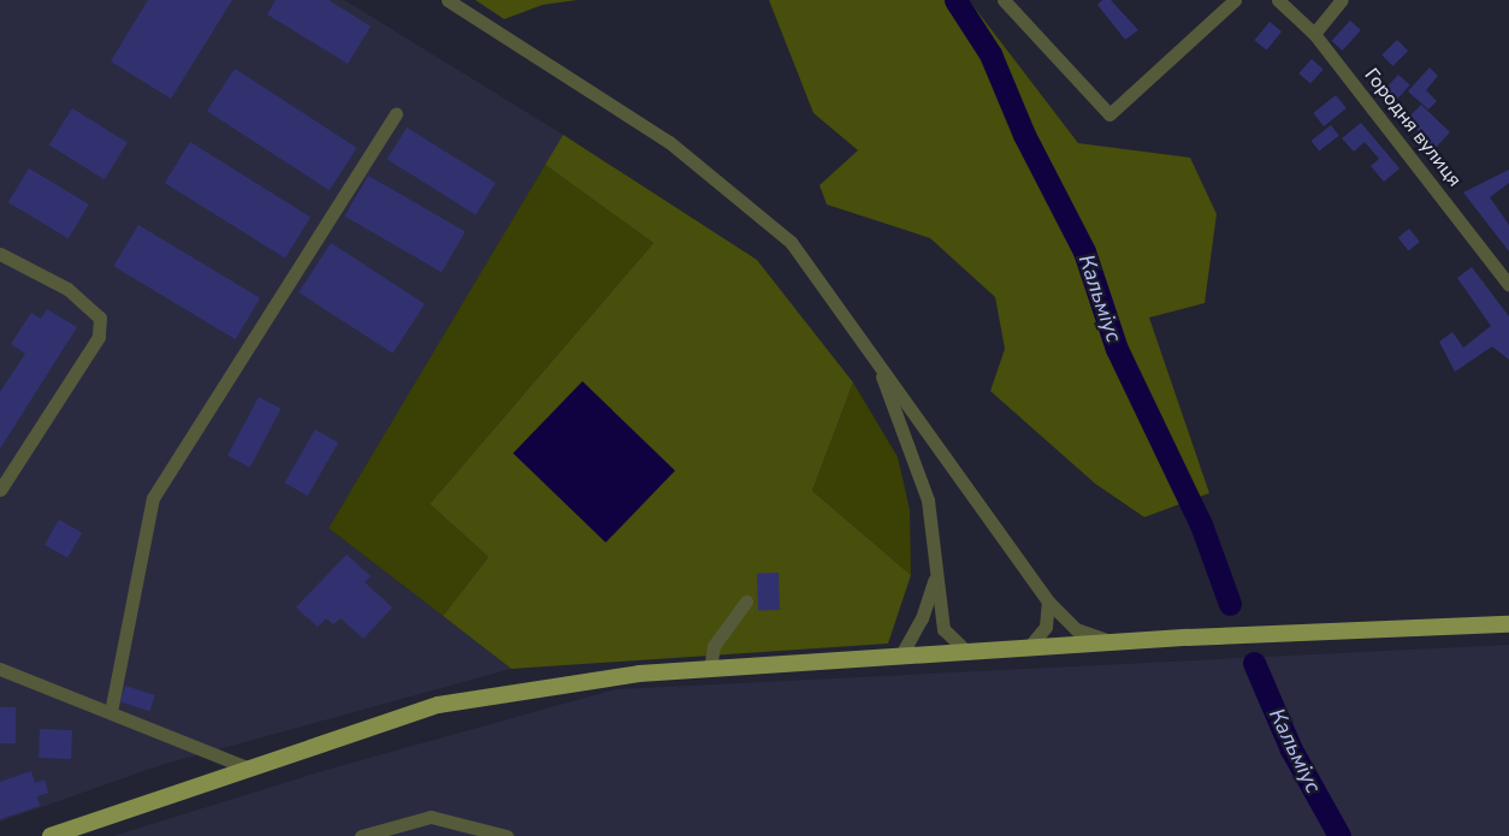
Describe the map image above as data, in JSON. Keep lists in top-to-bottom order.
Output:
{
  "streets": {
    "street": ["Городня вулиця"]
  },
  "water": ["Кальміус"]
}
